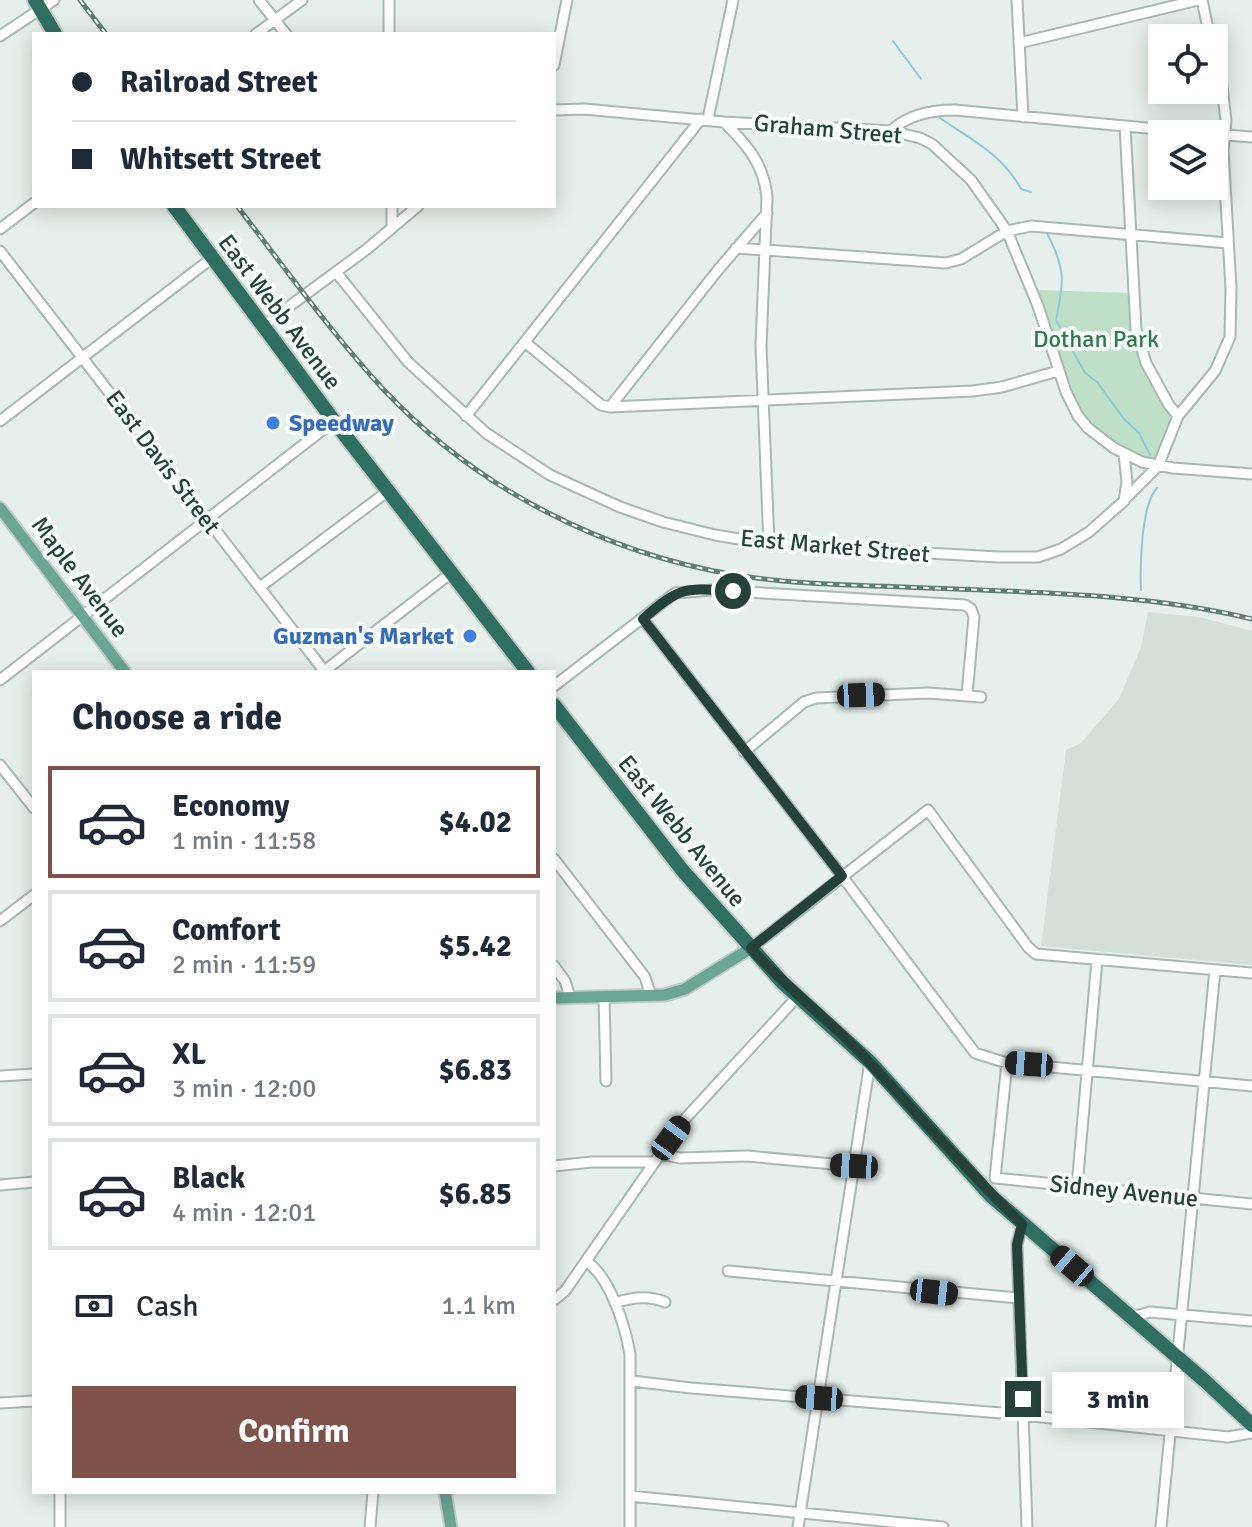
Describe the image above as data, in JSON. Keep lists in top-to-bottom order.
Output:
{
  "streets": {
    "highway": ["East Webb Avenue"],
    "main road": ["Maple Avenue"],
    "street": [
      "Graham Street",
      "East Davis Street",
      "East Market Street",
      "Sidney Avenue"
    ]
  },
  "crossings": [
    ["Graham Street", "East Market Street"]
  ],
  "parks": ["Dothan Park"],
  "places": ["Speedway", "Guzman's Market"],
  "page": {
    "banner": ["Railroad Street", "Whitsett Street"],
    "heading": "Choose a ride",
    "list": [
      {
        "name": "Economy",
        "note": "1 min · 11:58",
        "value": "$4.02"
      },
      {
        "name": "Comfort",
        "note": "2 min · 11:59",
        "value": "$5.42"
      },
      {
        "name": "XL",
        "note": "3 min · 12:00",
        "value": "$6.83"
      },
      {
        "name": "Black",
        "note": "4 min · 12:01",
        "value": "$6.85"
      }
    ],
    "pay": ["Cash", "1.1 km"],
    "buttons": "Confirm",
    "bubble": "3 min"
  }
}
